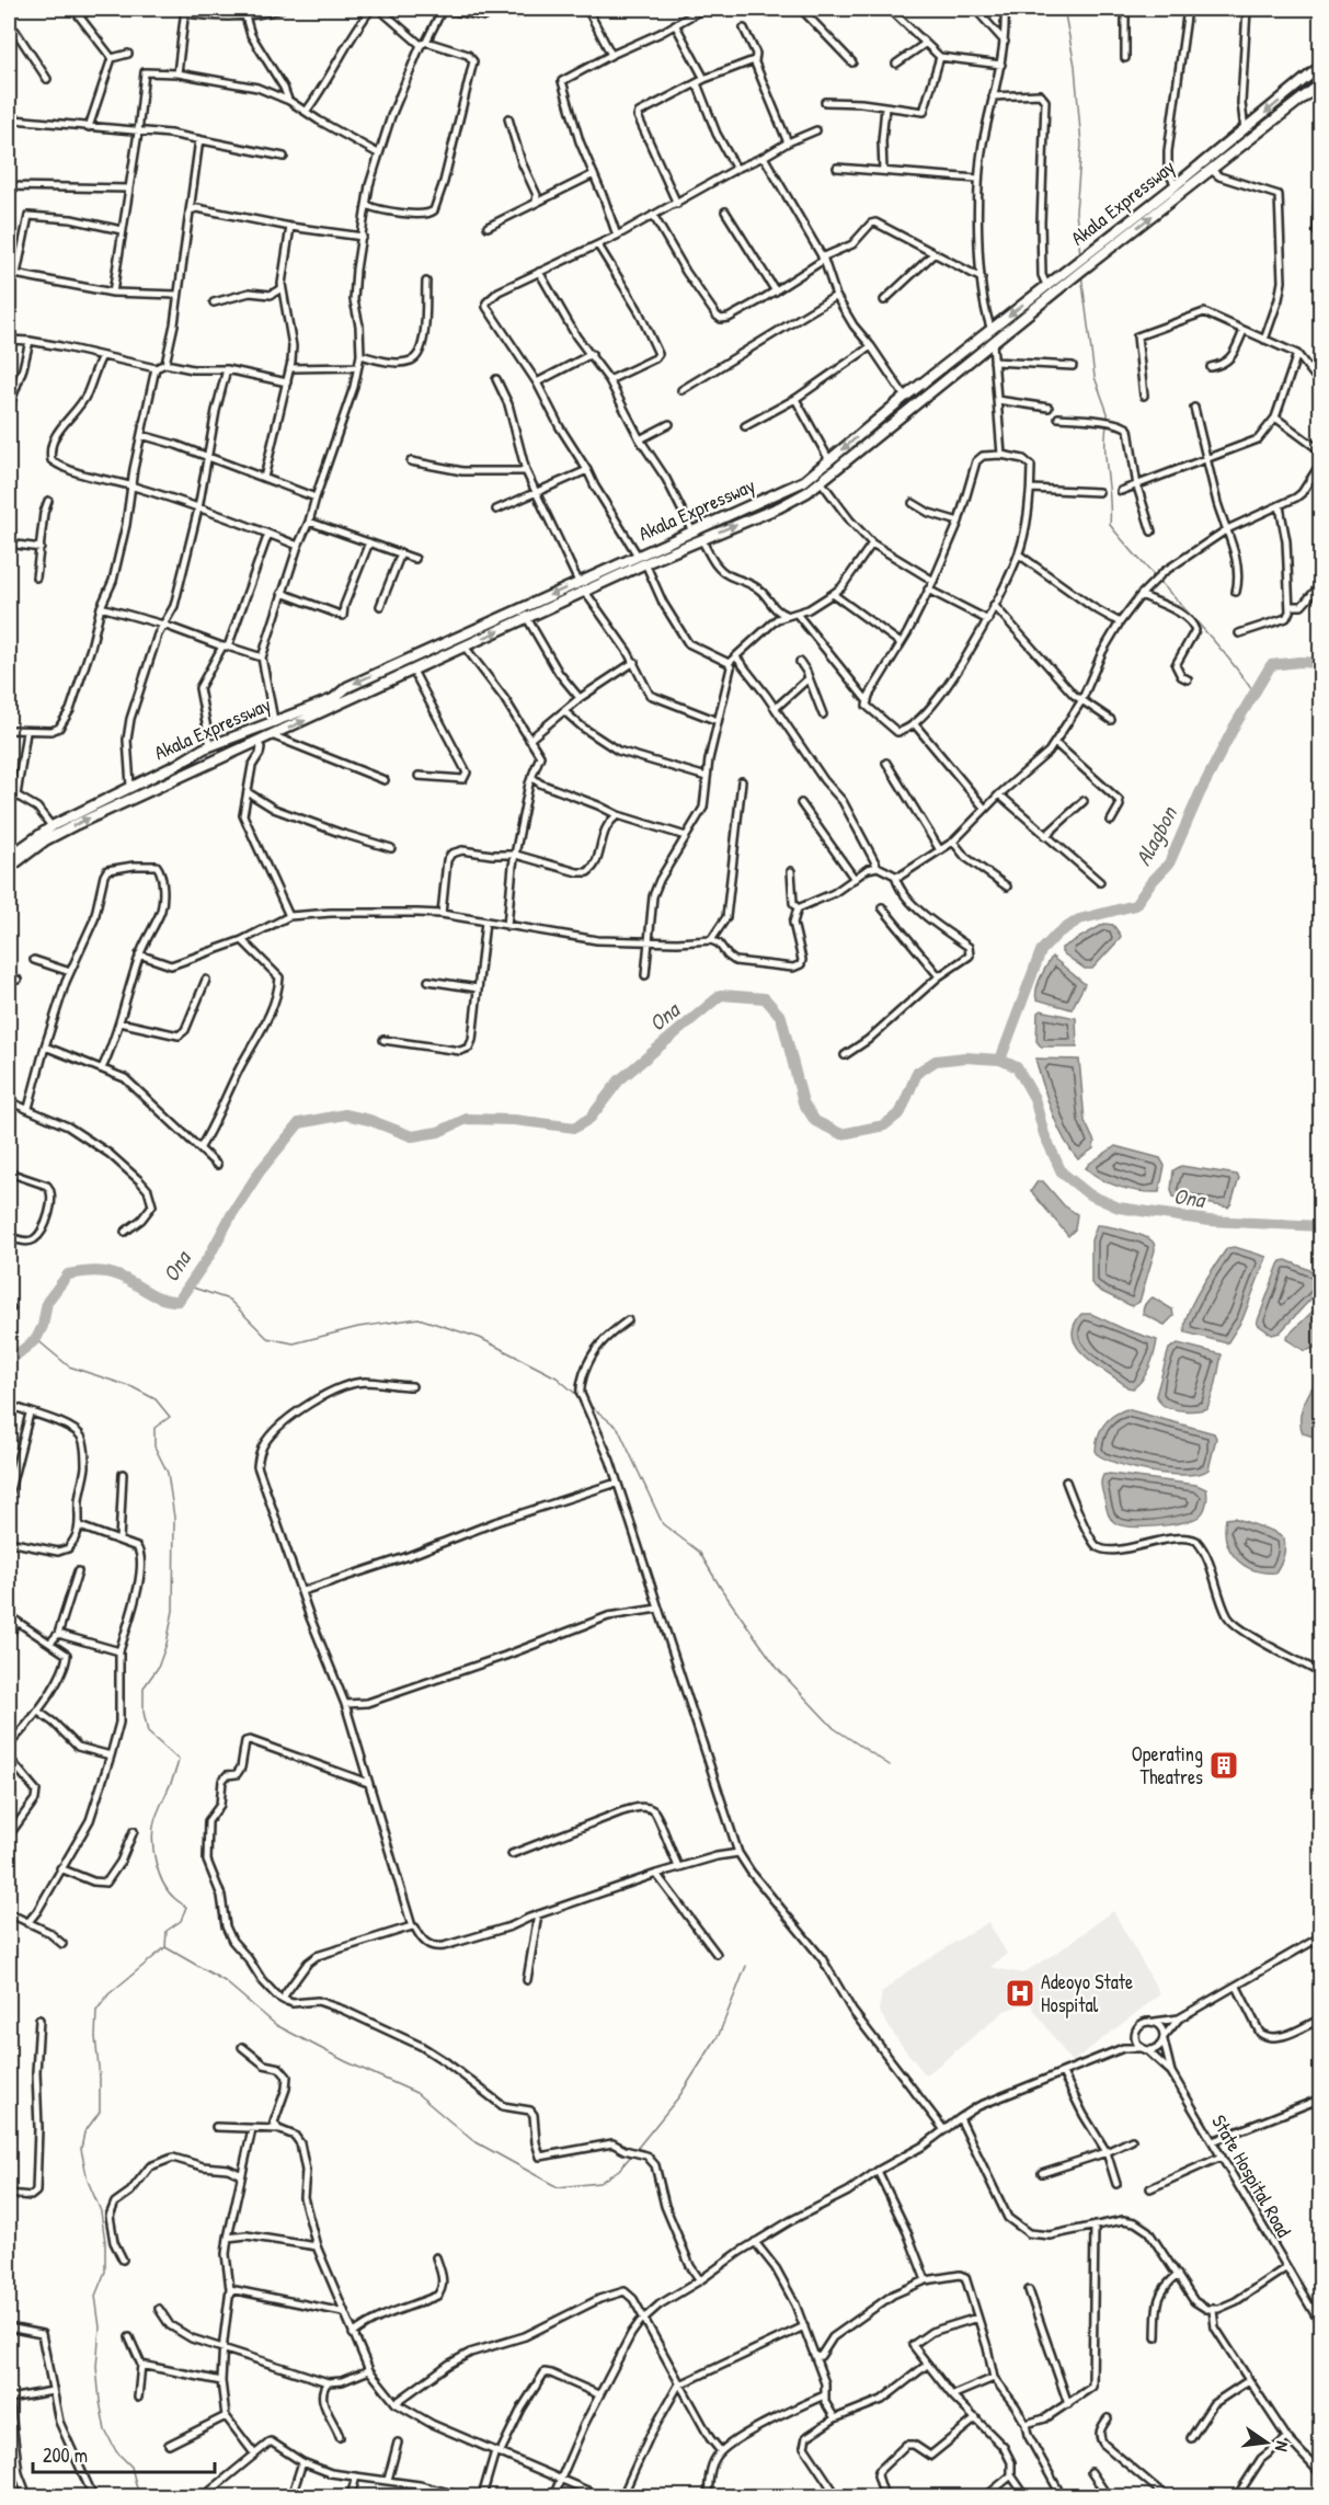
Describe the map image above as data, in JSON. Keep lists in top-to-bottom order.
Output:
{
  "streets": {
    "main road": ["Akala Expressway"],
    "street": ["State Hospital Road"]
  },
  "water": ["Alagbon", "Ona"],
  "places": {
    "building": ["Operating Theatres"],
    "hospital": ["Adeoyo State Hospital"]
  },
  "scale_bar": "200 m",
  "north": "right"
}
